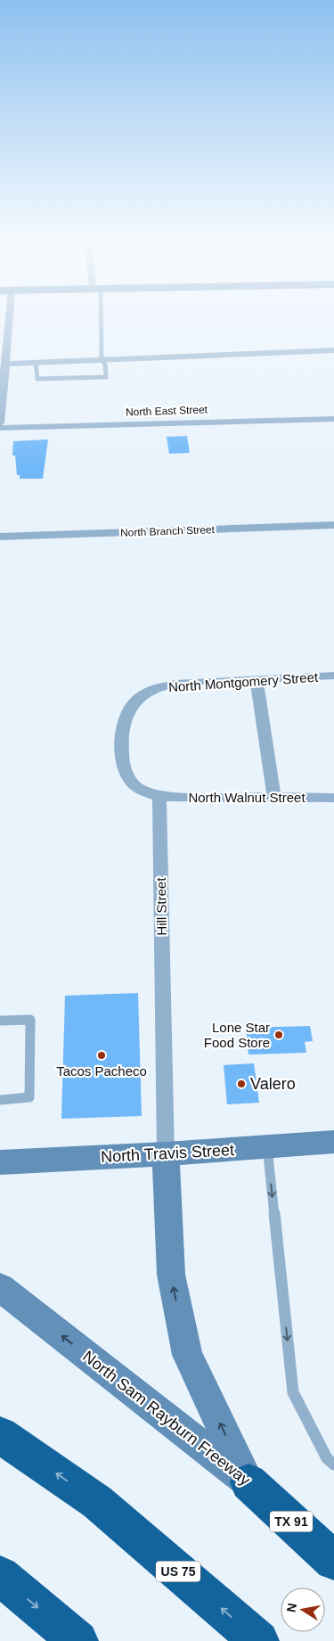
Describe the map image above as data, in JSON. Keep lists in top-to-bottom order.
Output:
{
  "streets": {
    "highway": ["TX 91", "US 75"],
    "main road": ["North Travis Street", "North Sam Rayburn Freeway"],
    "street": [
      "North East Street",
      "North Branch Street",
      "North Montgomery Street",
      "North Walnut Street",
      "Hill Street"
    ]
  },
  "crossings": [
    ["North Montgomery Street", "North Walnut Street"],
    ["North Montgomery Street", "Hill Street"],
    ["North Walnut Street", "Hill Street"],
    ["Hill Street", "North Travis Street"],
    ["North Sam Rayburn Freeway", "TX 91"]
  ],
  "one_way": ["North Sam Rayburn Freeway"],
  "places": ["Lone Star Food Store", "Tacos Pacheco", "Valero"],
  "north": "left"
}
